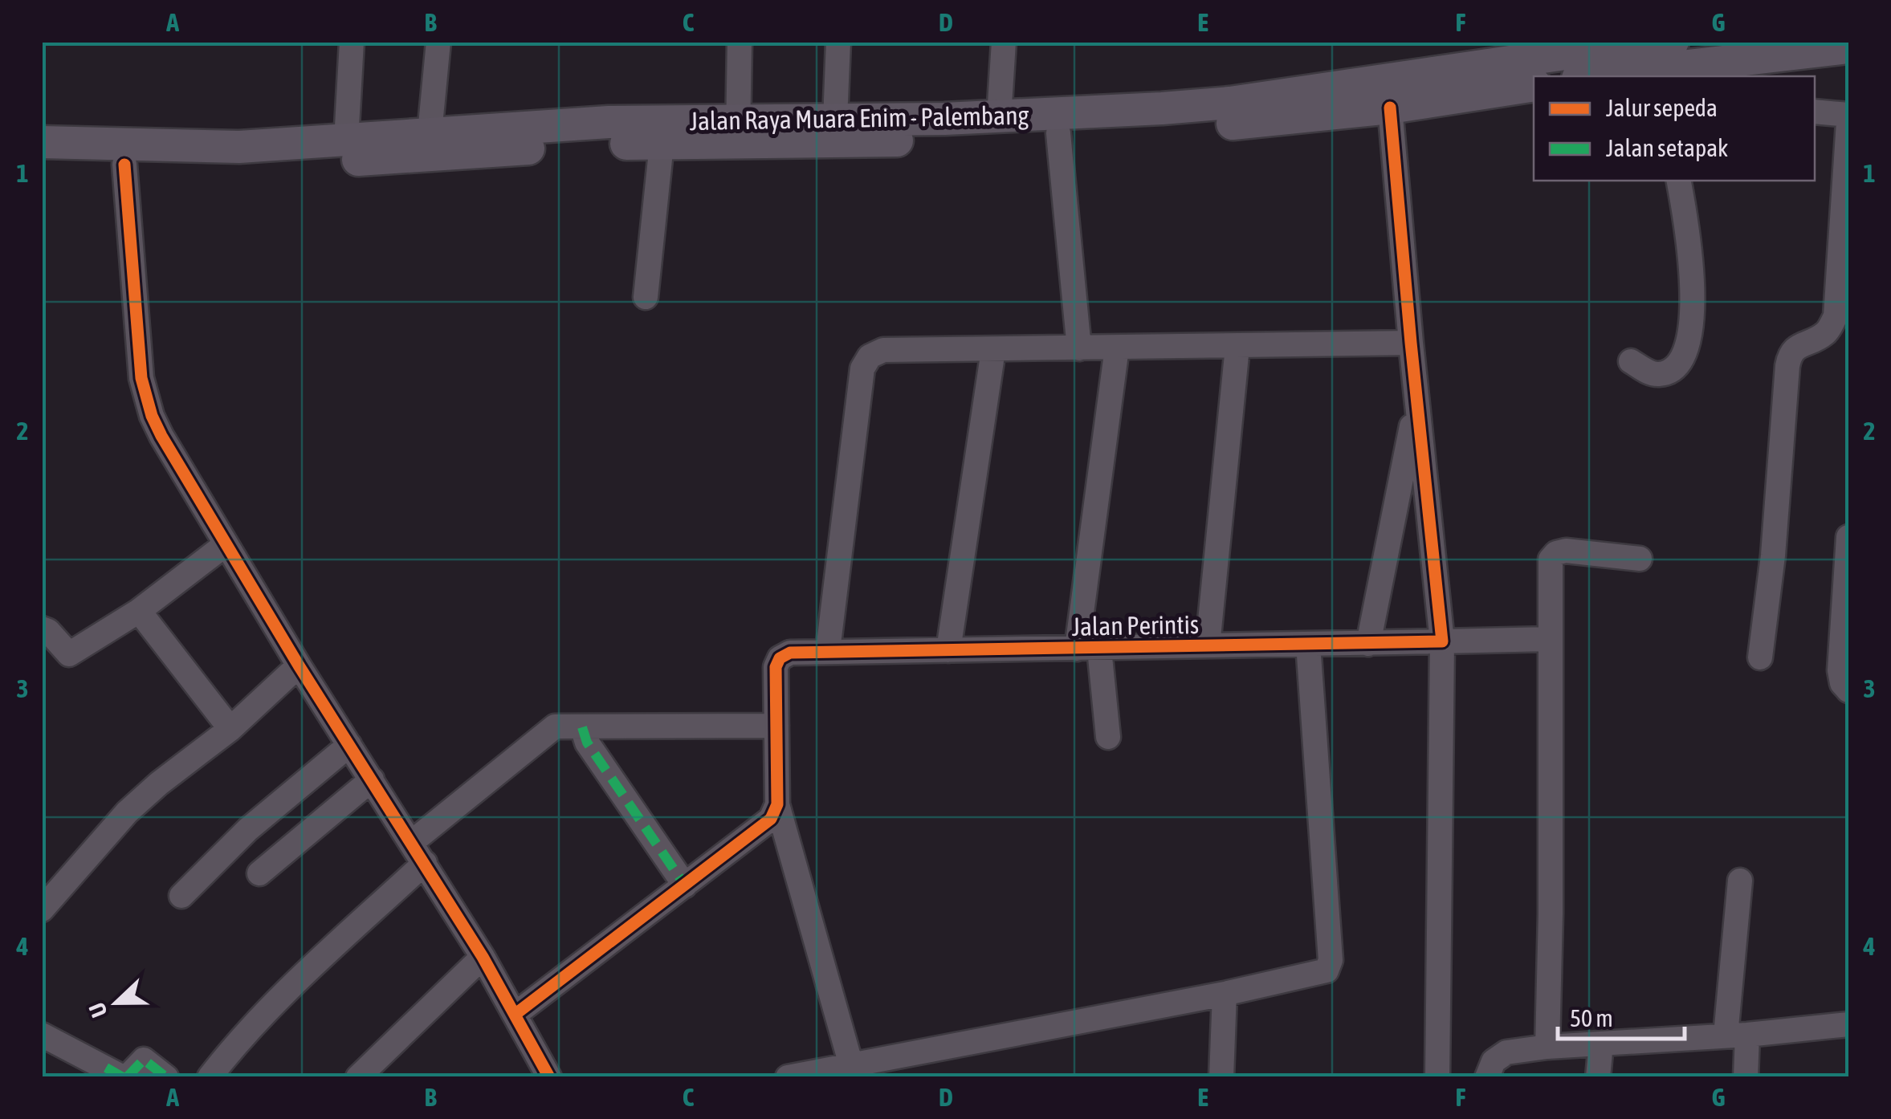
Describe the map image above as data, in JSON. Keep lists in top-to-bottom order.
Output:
{
  "streets": {
    "main road": ["Jalan Raya Muara Enim - Palembang"],
    "street": ["Jalan Perintis"]
  },
  "legend": ["Jalur sepeda", "Jalan setapak"],
  "scale_bar": "50 m",
  "north": "left",
  "grid": {
    "columns": [
      "A",
      "B",
      "C",
      "D",
      "E",
      "F",
      "G"
    ],
    "rows": [
      "1",
      "2",
      "3",
      "4"
    ]
  }
}
